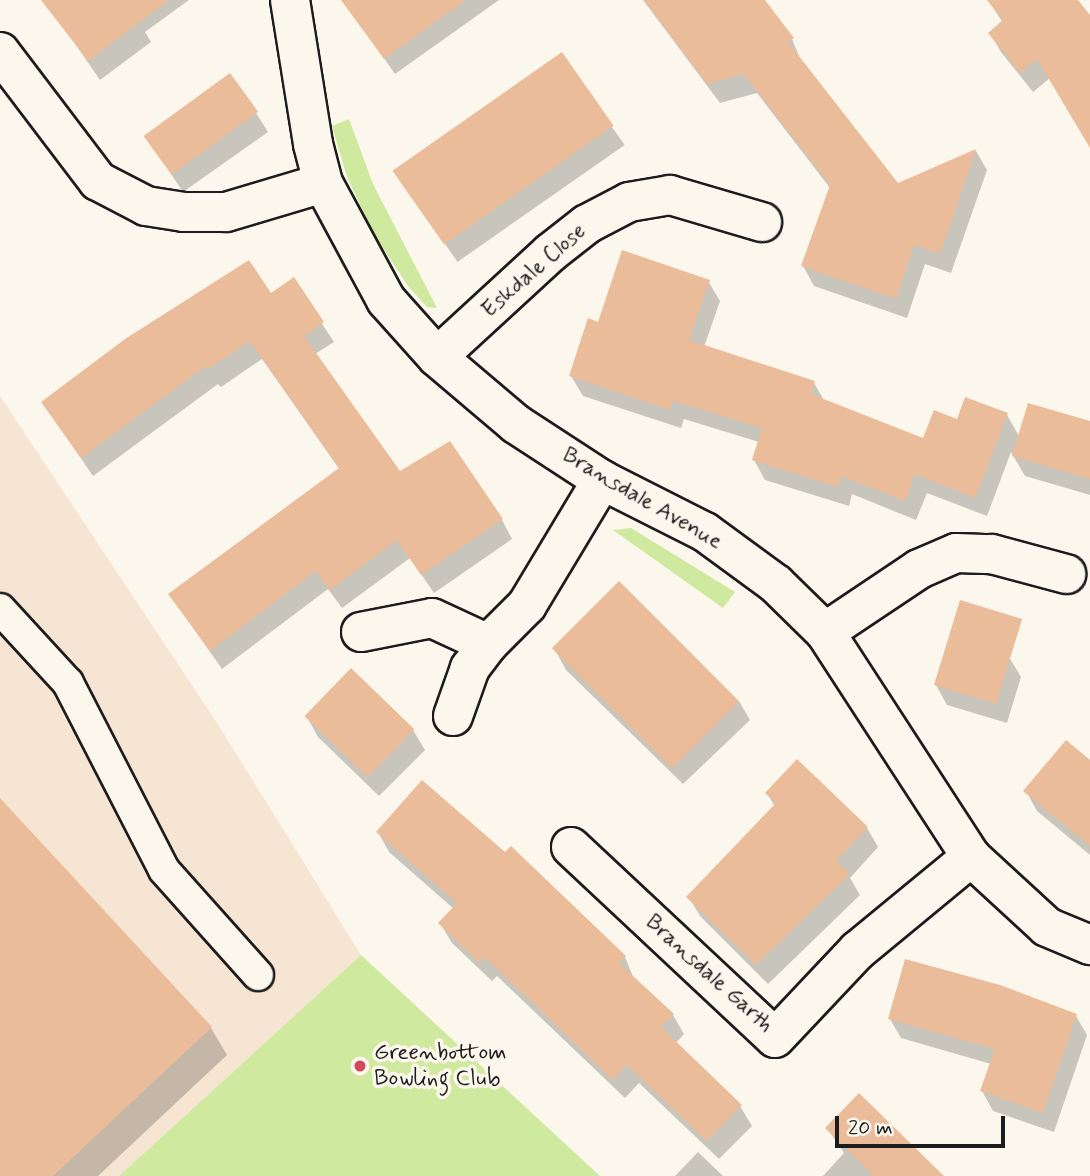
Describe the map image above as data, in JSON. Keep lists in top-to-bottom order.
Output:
{
  "streets": {
    "street": ["Eskdale Close", "Bransdale Avenue", "Bransdale Garth"]
  },
  "crossings": [
    ["Eskdale Close", "Bransdale Avenue"],
    ["Bransdale Avenue", "Bransdale Garth"]
  ],
  "places": ["Greenbottom Bowling Club"],
  "scale_bar": "20 m"
}
